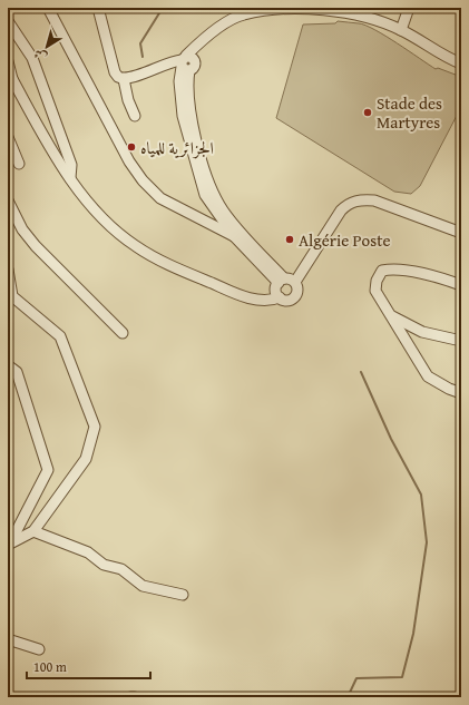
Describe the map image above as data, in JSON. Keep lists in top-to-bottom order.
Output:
{
  "places": ["Stade des Martyres", "الجزائرية للمياه", "Algérie Poste"],
  "scale_bar": "100 m",
  "north": "bottom left"
}
